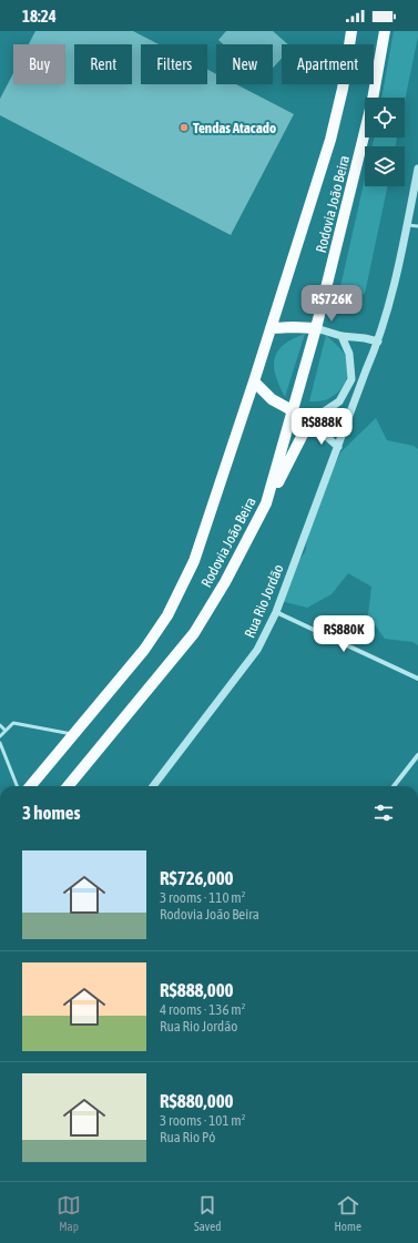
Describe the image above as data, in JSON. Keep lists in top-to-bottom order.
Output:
{
  "streets": {
    "main road": ["Rodovia João Beira"],
    "street": ["Rua Rio Jordão"]
  },
  "places": ["Tendas Atacado"],
  "page": {
    "status": "18:24",
    "chip": [
      "Buy",
      "Rent",
      "Filters",
      "New",
      "Apartment"
    ],
    "price": ["R$726K", "R$888K", "R$880K"],
    "heading": "3 homes",
    "list": [
      {
        "name": "R$726,000",
        "note": "3 rooms · 110 m² · Rodovia João Beira"
      },
      {
        "name": "R$888,000",
        "note": "4 rooms · 136 m² · Rua Rio Jordão"
      },
      {
        "name": "R$880,000",
        "note": "3 rooms · 101 m² · Rua Rio Pó"
      }
    ],
    "tabs": ["Map", "Saved", "Home"]
  }
}
